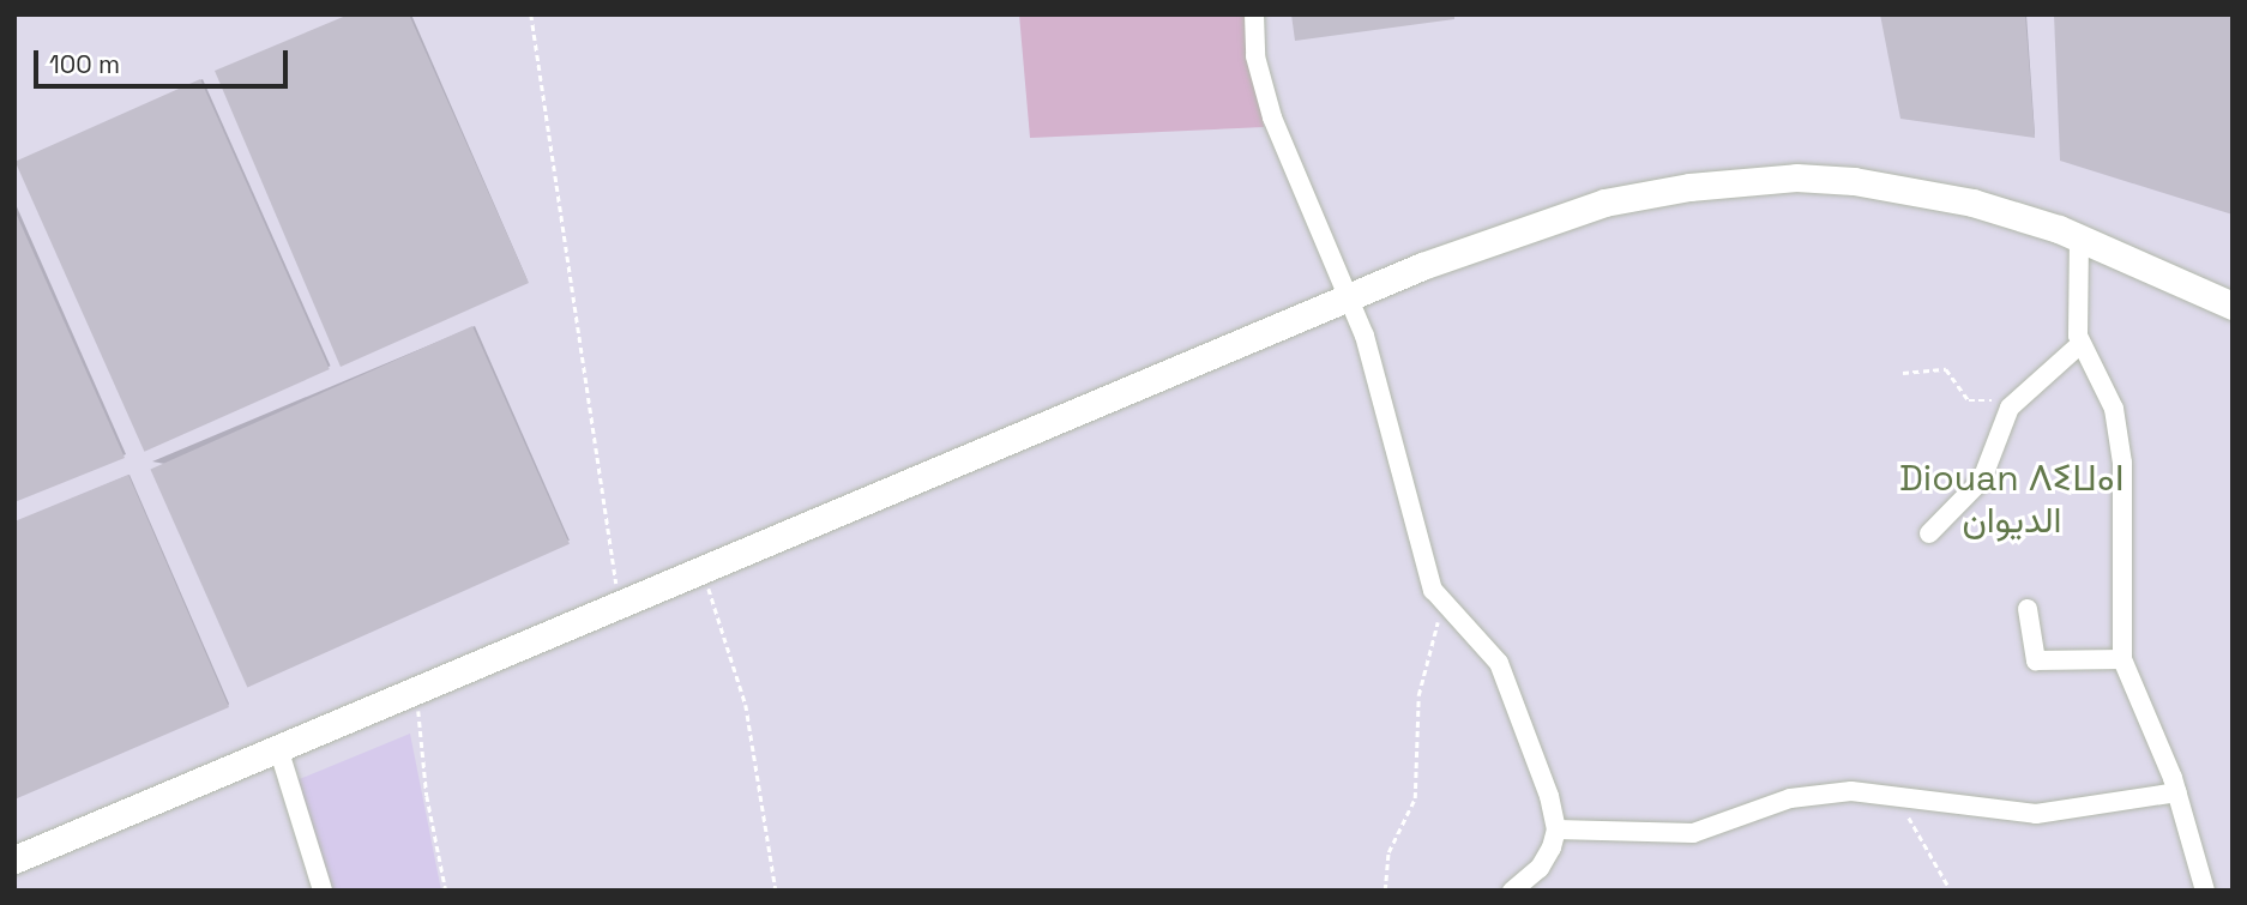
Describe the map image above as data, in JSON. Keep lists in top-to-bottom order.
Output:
{
  "districts": ["Diouan ⴷⵉⵡⴰⵏ الديوان"],
  "scale_bar": "100 m"
}
